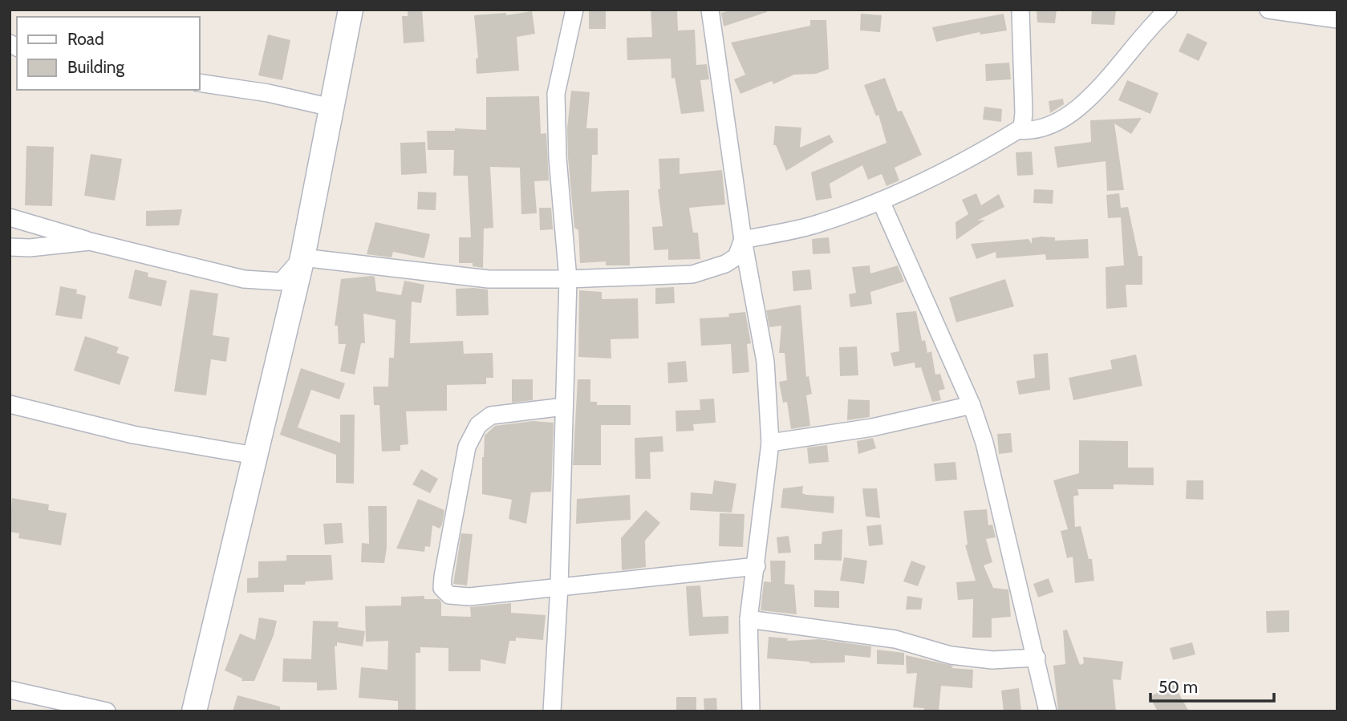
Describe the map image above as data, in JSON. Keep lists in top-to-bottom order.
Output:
{
  "legend": ["Road", "Building"],
  "scale_bar": "50 m"
}
